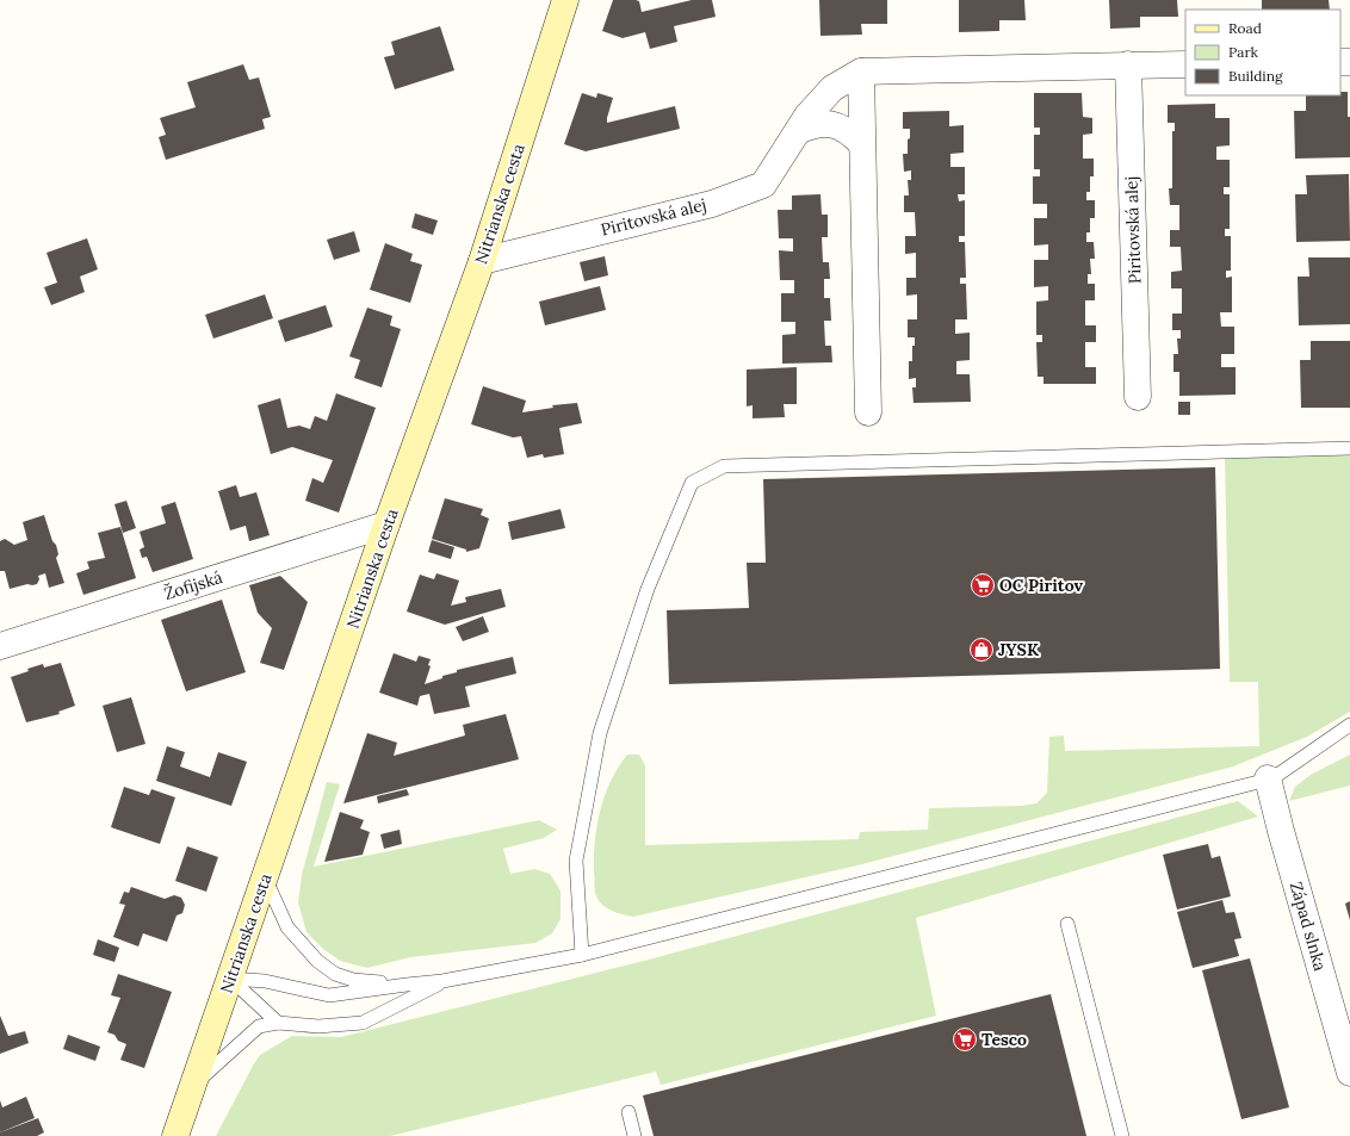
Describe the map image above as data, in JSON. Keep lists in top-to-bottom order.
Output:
{
  "streets": {
    "main road": ["Nitrianska cesta"],
    "street": ["Piritovská alej", "Žofijská", "Západ slnka"]
  },
  "crossings": [
    ["Nitrianska cesta", "Piritovská alej"],
    ["Nitrianska cesta", "Žofijská"]
  ],
  "places": {
    "supermarket": ["OC Piritov", "Tesco"],
    "shop": ["JYSK"]
  },
  "legend": ["Road", "Park", "Building"]
}
